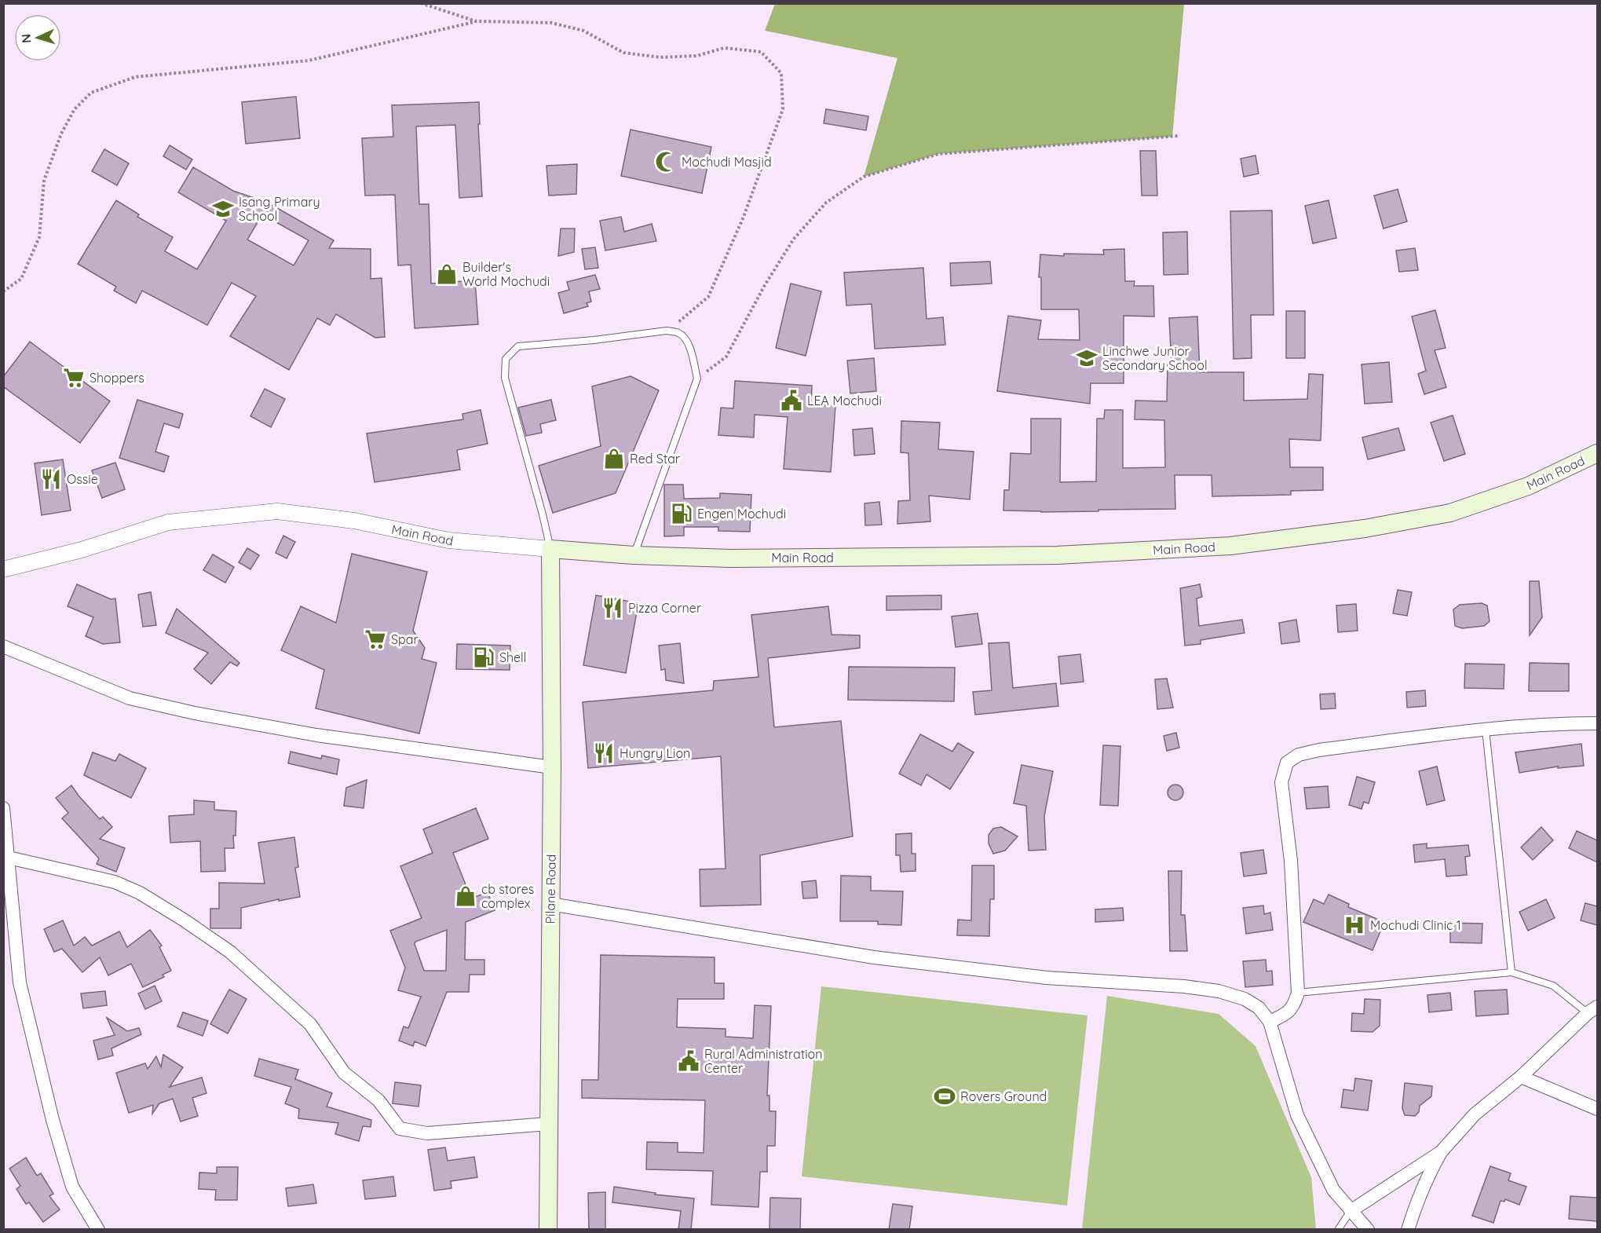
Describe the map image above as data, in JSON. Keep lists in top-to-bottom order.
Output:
{
  "streets": {
    "main road": ["Main Road", "Pilane Road"]
  },
  "crossings": [
    ["Main Road", "Pilane Road"]
  ],
  "places": {
    "mosque": ["Mochudi Masjid"],
    "school or university": ["Isang Primary School", "Linchwe Junior Secondary School"],
    "shop": ["Builder's World Mochudi", "Red Star", "cb stores complex"],
    "supermarket": ["Shoppers", "Spar"],
    "public building": ["LEA Mochudi", "Rural Administration Center"],
    "restaurant": ["Ossie", "Pizza Corner", "Hungry Lion"],
    "fuel station": ["Engen Mochudi", "Shell"],
    "hospital": ["Mochudi Clinic 1"],
    "sports": ["Rovers Ground"]
  },
  "north": "left"
}
